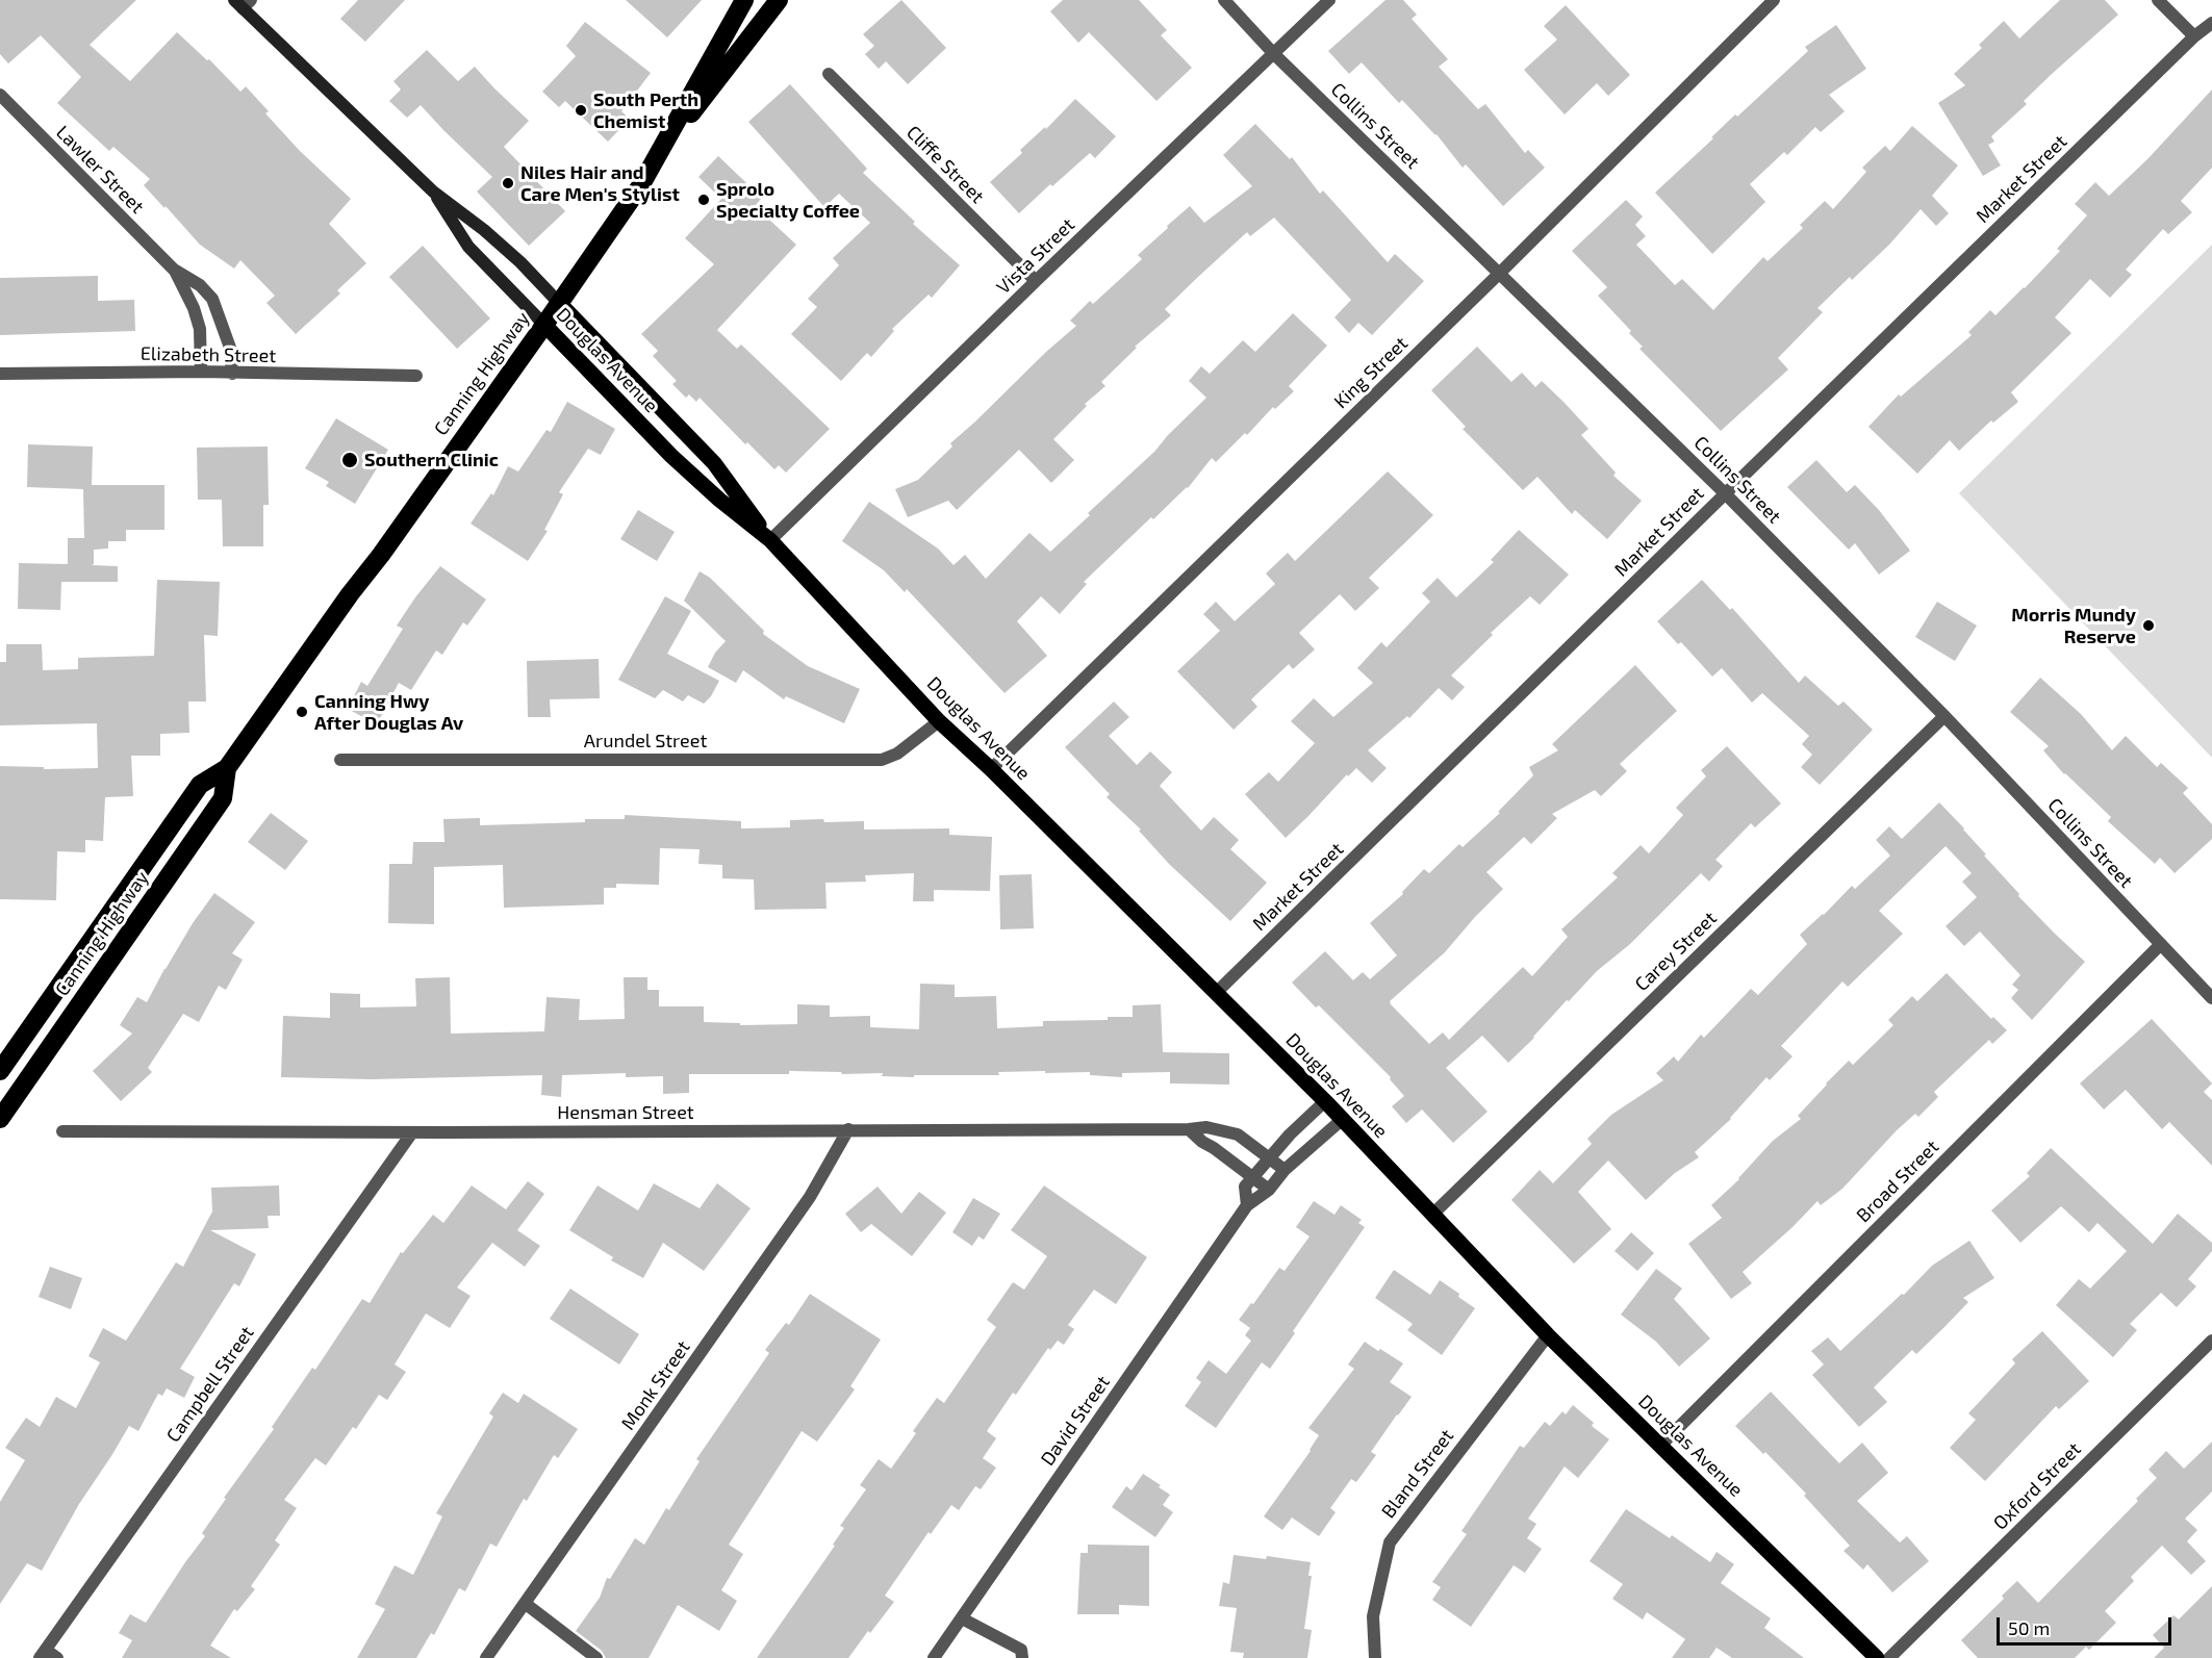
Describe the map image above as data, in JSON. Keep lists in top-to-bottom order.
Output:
{
  "streets": {
    "highway": ["Canning Highway"],
    "main road": ["Douglas Avenue"],
    "street": [
      "Collins Street",
      "Cliffe Street",
      "Lawler Street",
      "Market Street",
      "Vista Street",
      "Elizabeth Street",
      "King Street",
      "Arundel Street",
      "Carey Street",
      "Hensman Street",
      "Broad Street",
      "Campbell Street",
      "Monk Street",
      "David Street",
      "Bland Street",
      "Oxford Street"
    ]
  },
  "crossings": [
    ["Collins Street", "Market Street"],
    ["Collins Street", "Vista Street"],
    ["Collins Street", "King Street"],
    ["Collins Street", "Carey Street"],
    ["Collins Street", "Broad Street"],
    ["Cliffe Street", "Vista Street"],
    ["Lawler Street", "Elizabeth Street"],
    ["Market Street", "Douglas Avenue"],
    ["Vista Street", "Douglas Avenue"],
    ["Douglas Avenue", "King Street"],
    ["Douglas Avenue", "Canning Highway"],
    ["Douglas Avenue", "Arundel Street"],
    ["Douglas Avenue", "Carey Street"],
    ["Douglas Avenue", "Broad Street"],
    ["Douglas Avenue", "David Street"],
    ["Douglas Avenue", "Bland Street"],
    ["Hensman Street", "Campbell Street"],
    ["Hensman Street", "Monk Street"],
    ["Hensman Street", "David Street"]
  ],
  "places": [
    "South Perth Chemist",
    "Niles Hair and Care Men's Stylist",
    "Sprolo Specialty Coffee",
    "Southern Clinic",
    "Morris Mundy Reserve",
    "Canning Hwy After Douglas Av"
  ],
  "scale_bar": "50 m"
}
